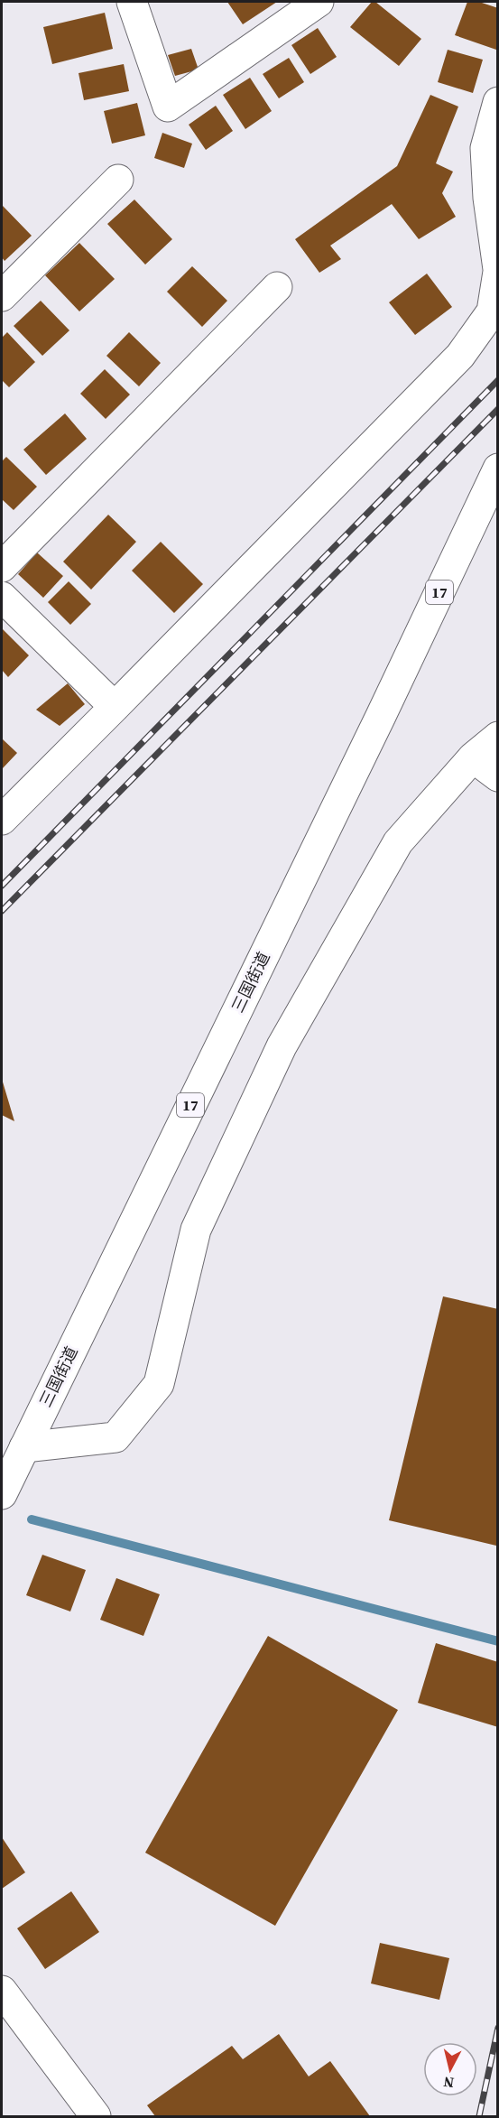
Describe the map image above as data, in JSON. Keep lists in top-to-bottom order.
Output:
{
  "streets": {
    "main road": ["17", "三国街道"]
  },
  "north": "bottom"
}
